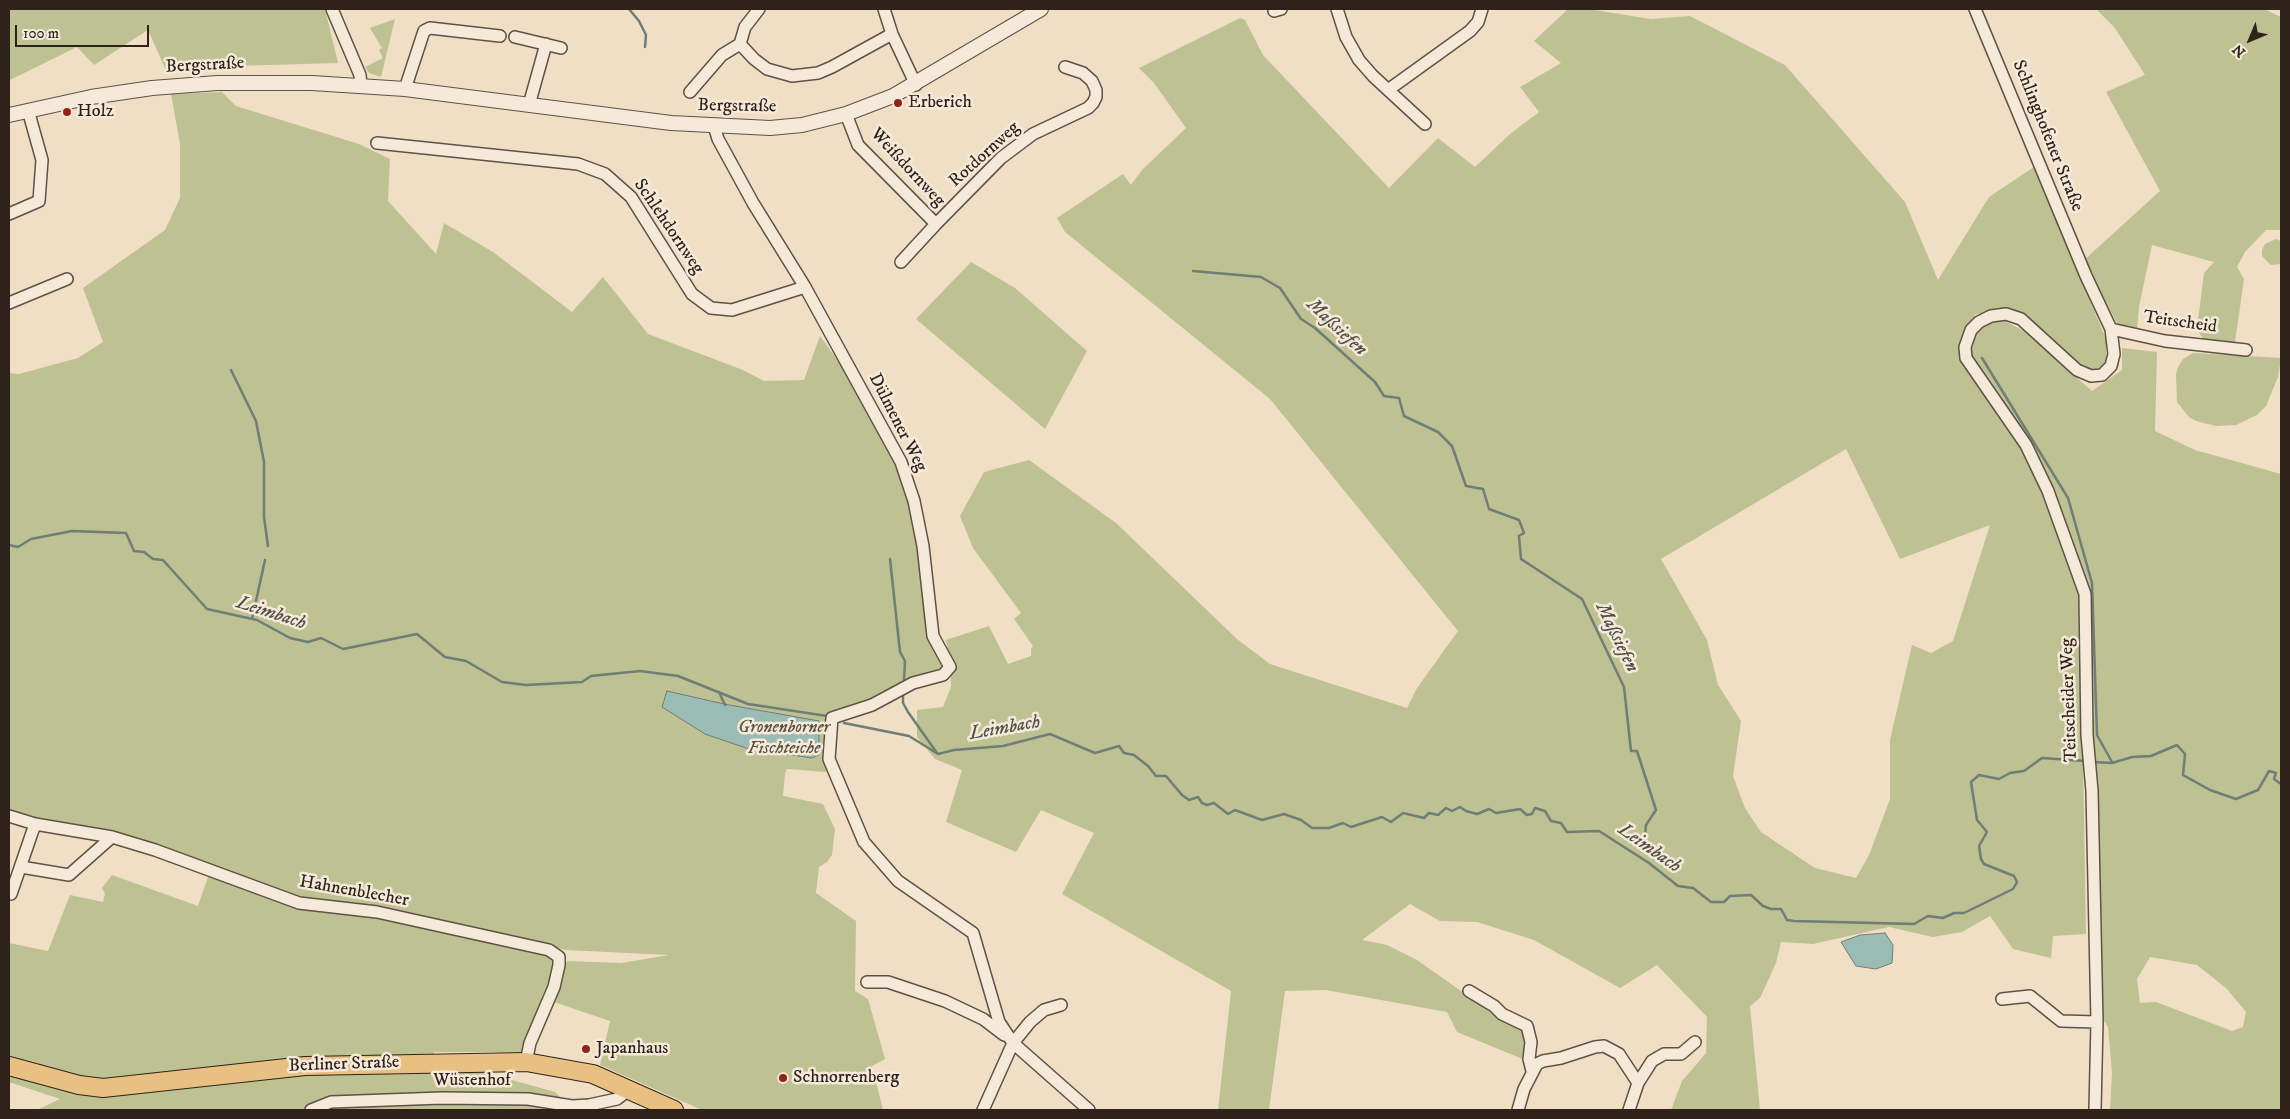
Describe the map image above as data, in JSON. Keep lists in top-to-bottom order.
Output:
{
  "streets": {
    "main road": ["Berliner Straße"],
    "street": [
      "Bergstraße",
      "Schlinghofener Straße",
      "Rotdornweg",
      "Weißdornweg",
      "Schlehdornweg",
      "Teitscheid",
      "Dülmener Weg",
      "Teitscheider Weg",
      "Hahnenblecher",
      "Wüstenhof"
    ]
  },
  "crossings": [
    ["Bergstraße", "Weißdornweg"],
    ["Bergstraße", "Dülmener Weg"],
    ["Schlinghofener Straße", "Teitscheid"],
    ["Schlinghofener Straße", "Teitscheider Weg"],
    ["Rotdornweg", "Weißdornweg"],
    ["Schlehdornweg", "Dülmener Weg"],
    ["Hahnenblecher", "Berliner Straße"],
    ["Berliner Straße", "Wüstenhof"]
  ],
  "water": ["Maßsiefen", "Leimbach"],
  "parks": ["Gronenborner Fischteiche"],
  "places": [
    "Erberich",
    "Holz",
    "Japanhaus",
    "Schnorrenberg"
  ],
  "scale_bar": "100 m",
  "north": "bottom left"
}
